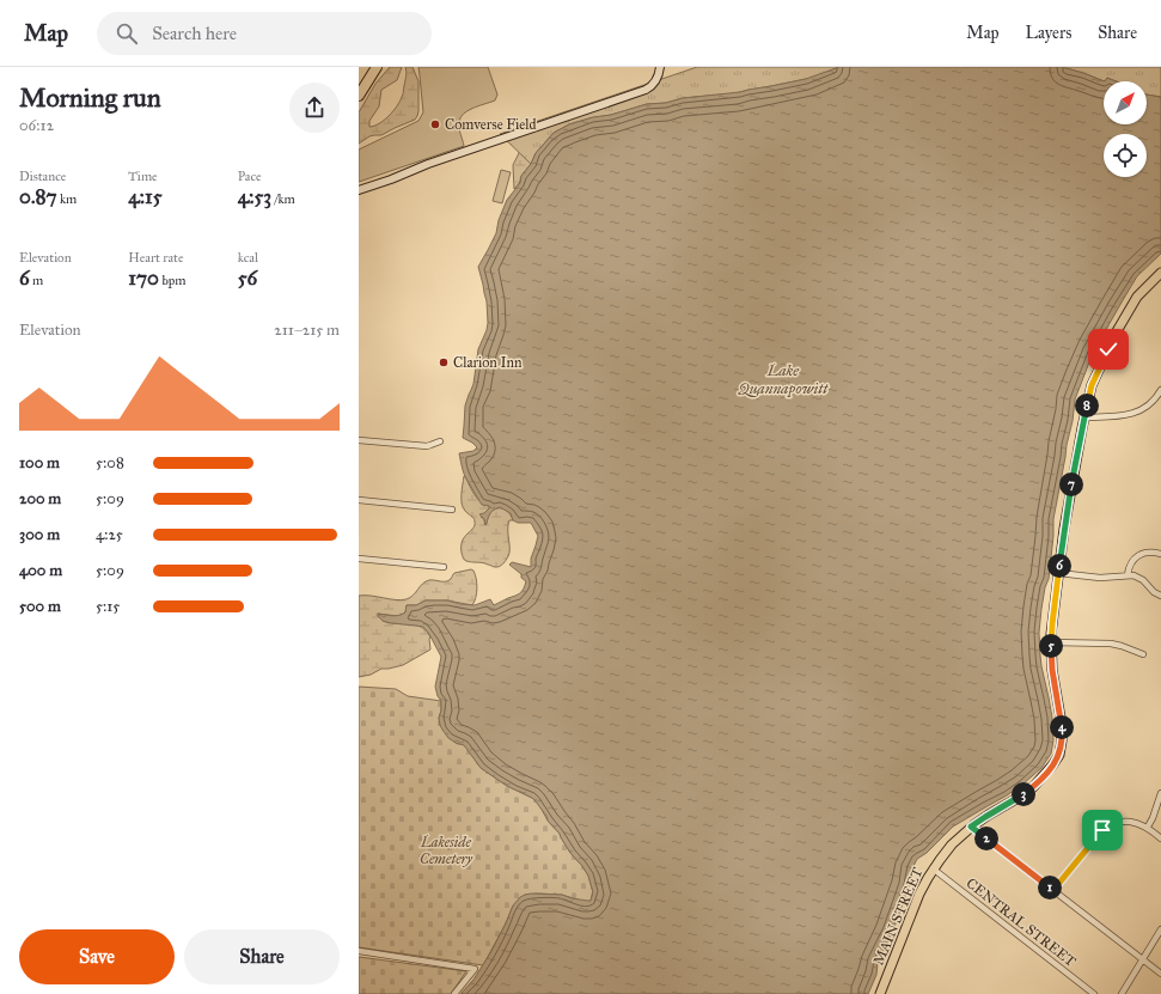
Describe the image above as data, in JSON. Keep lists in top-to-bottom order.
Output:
{
  "streets": {
    "main road": ["MAIN STREET"],
    "street": ["CENTRAL STREET"]
  },
  "crossings": [
    ["MAIN STREET", "CENTRAL STREET"]
  ],
  "water": ["Lake Quannapowitt"],
  "parks": ["Lakeside Cemetery"],
  "places": ["Comverse Field", "Clarion Inn"],
  "north": "top right",
  "page": {
    "header": "Map",
    "search": "Search here",
    "nav": ["Map", "Layers", "Share"],
    "heading": ["Morning run", "06:12"],
    "stats": [
      ["Distance", "0.87 km"],
      ["Time", "4:15"],
      ["Pace", "4:53 /km"],
      ["Elevation", "6 m"],
      ["Heart rate", "170 bpm"],
      ["kcal", "56"]
    ],
    "chart": ["Elevation", "211–215 m"],
    "pins": [
      "8",
      "7",
      "6",
      "5",
      "4",
      "3",
      "2",
      "1"
    ],
    "list": [
      {
        "name": "100 m",
        "note": "5:08"
      },
      {
        "name": "200 m",
        "note": "5:09"
      },
      {
        "name": "300 m",
        "note": "4:25"
      },
      {
        "name": "400 m",
        "note": "5:09"
      },
      {
        "name": "500 m",
        "note": "5:15"
      }
    ],
    "buttons": ["Save", "Share"]
  }
}
